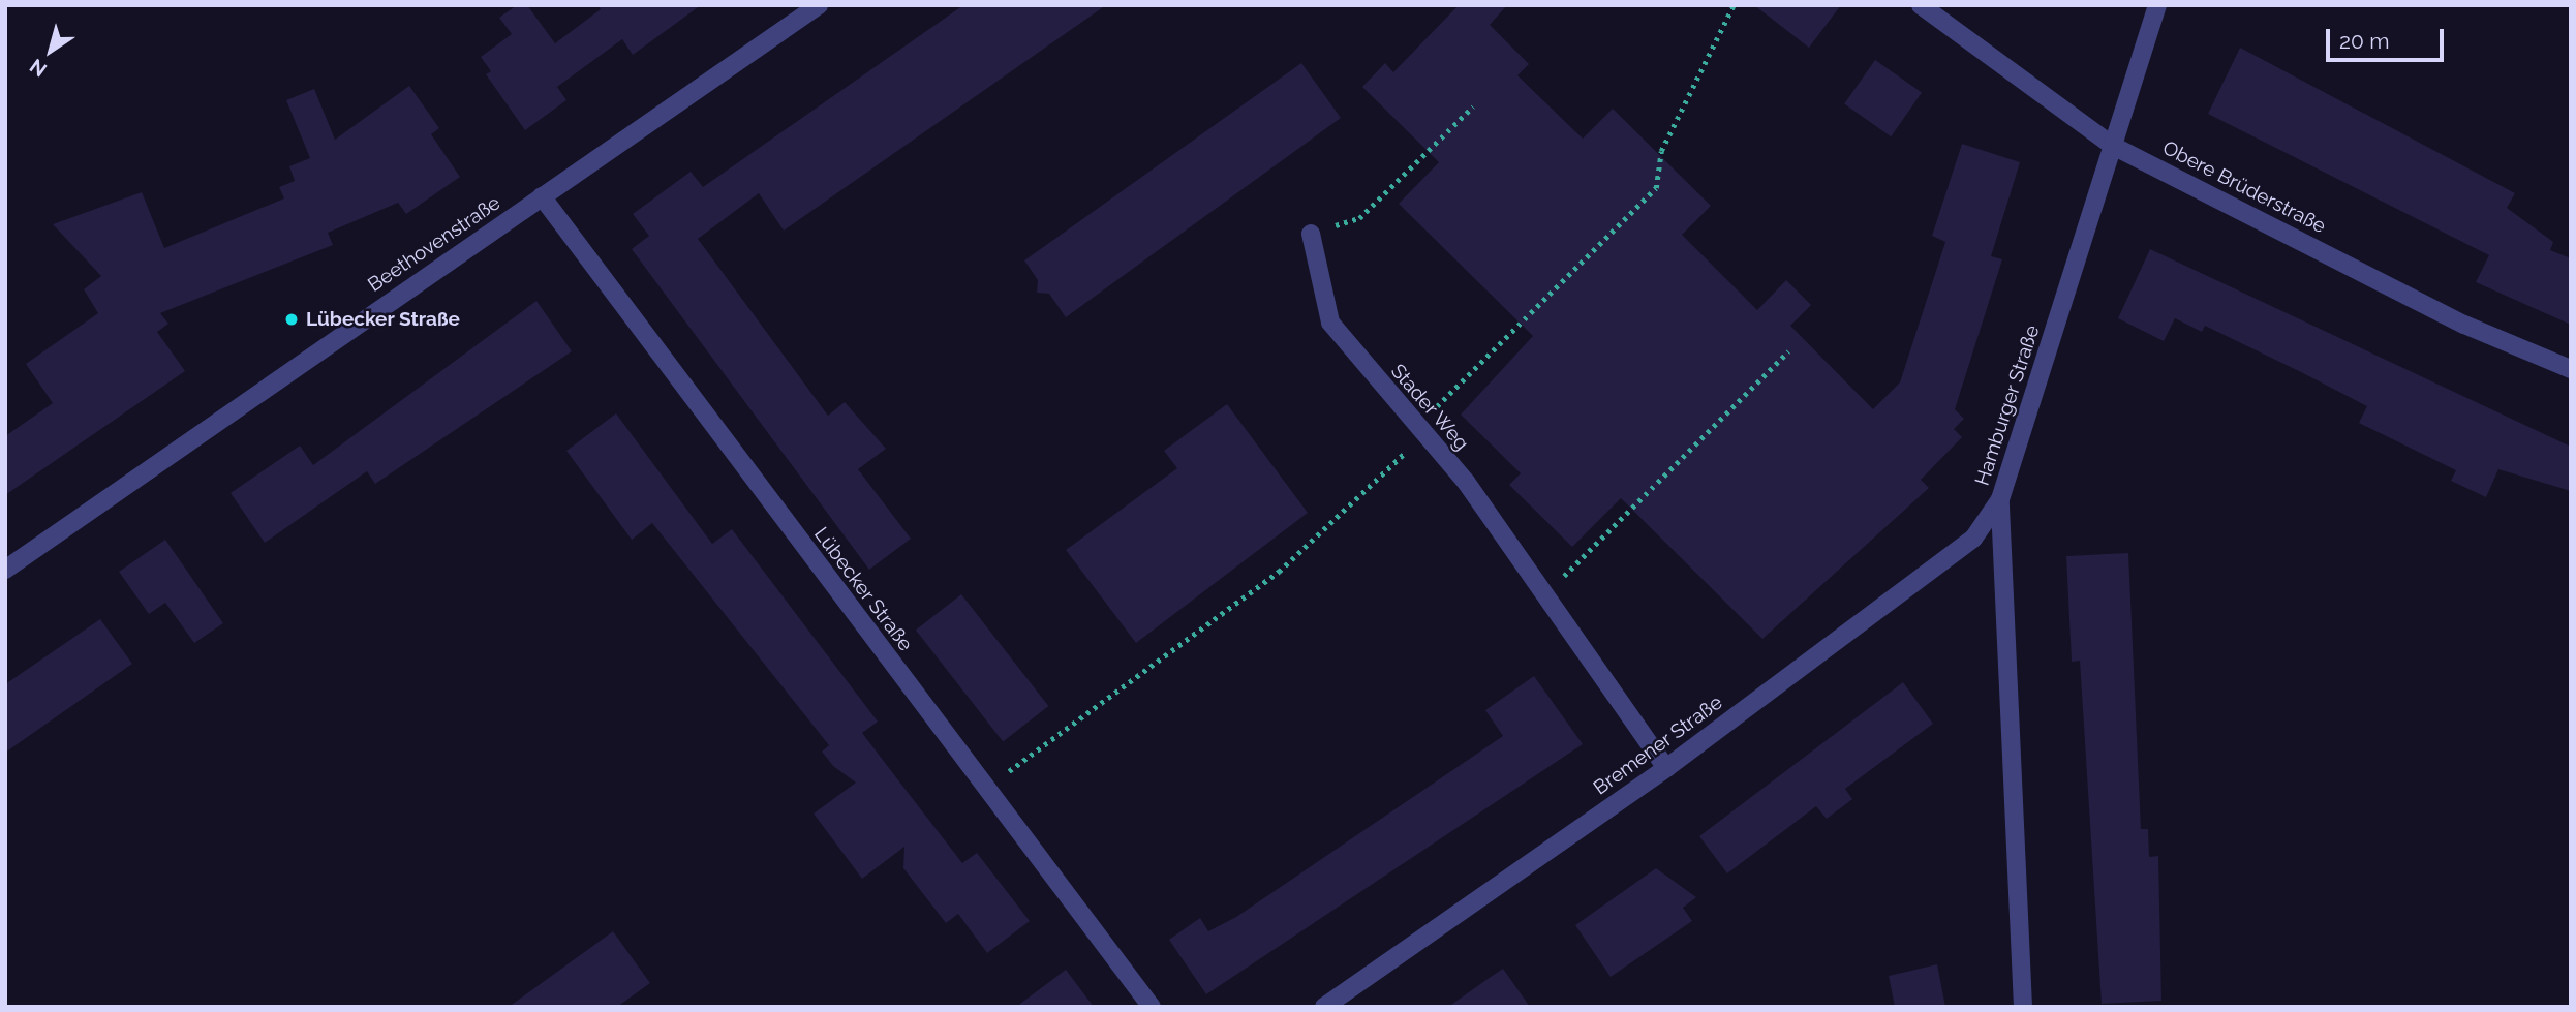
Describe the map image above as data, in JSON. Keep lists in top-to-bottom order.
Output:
{
  "streets": {
    "street": [
      "Obere Brüderstraße",
      "Beethovenstraße",
      "Hamburger Straße",
      "Stader Weg",
      "Lübecker Straße",
      "Bremener Straße"
    ]
  },
  "crossings": [
    ["Obere Brüderstraße", "Hamburger Straße"],
    ["Beethovenstraße", "Lübecker Straße"],
    ["Hamburger Straße", "Bremener Straße"],
    ["Stader Weg", "Bremener Straße"]
  ],
  "places": ["Lübecker Straße"],
  "scale_bar": "20 m",
  "north": "bottom left"
}
